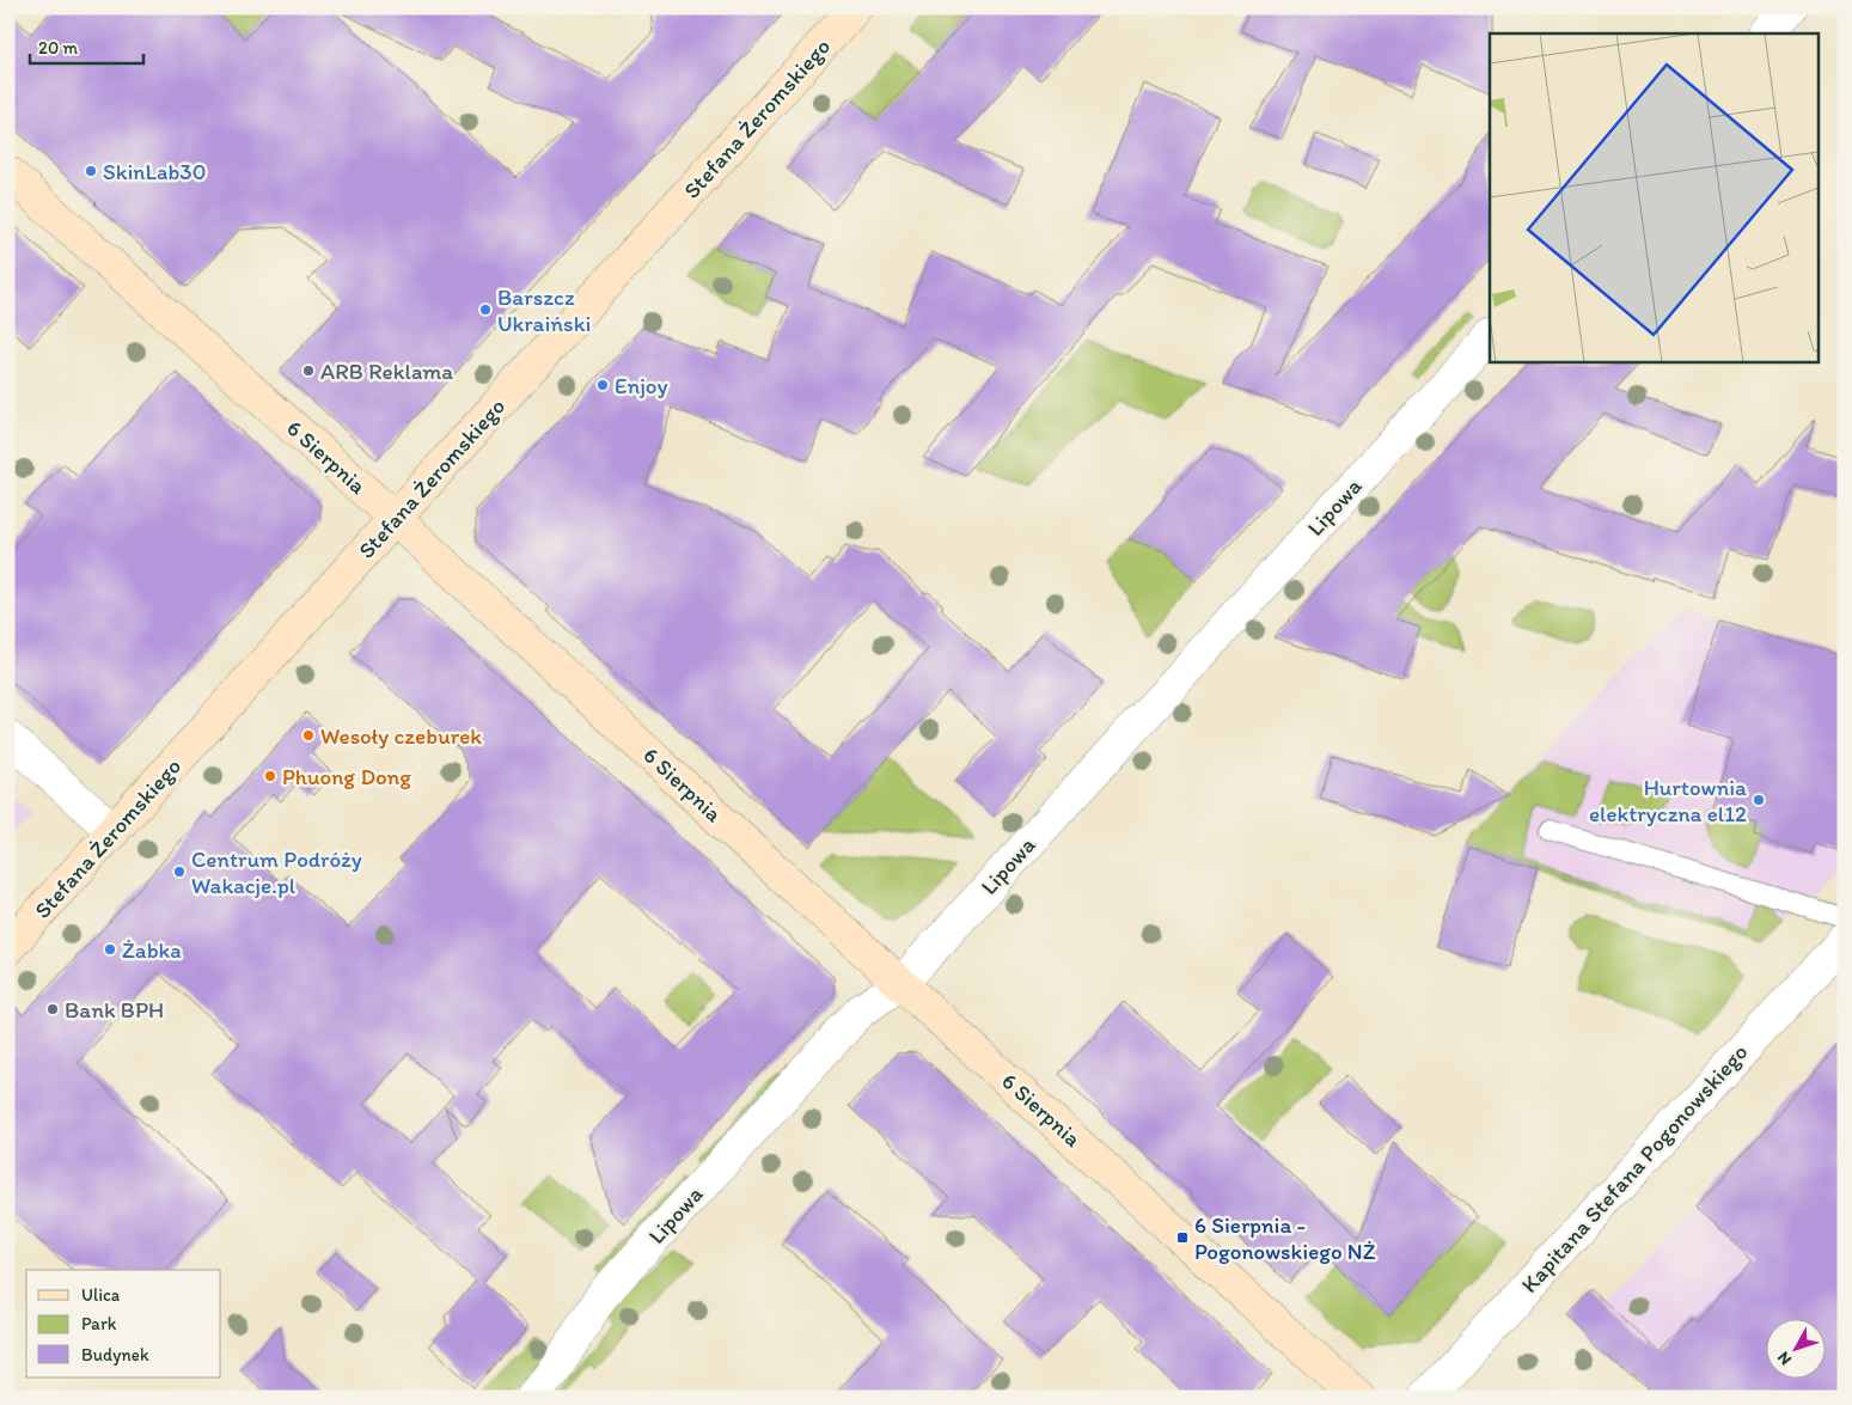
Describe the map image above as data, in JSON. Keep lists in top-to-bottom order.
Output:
{
  "streets": {
    "street": [
      "Stefana Żeromskiego",
      "6 Sierpnia",
      "Lipowa",
      "Kapitana Stefana Pogonowskiego"
    ]
  },
  "crossings": [
    ["Stefana Żeromskiego", "6 Sierpnia"],
    ["6 Sierpnia", "Lipowa"]
  ],
  "places": {
    "other": [
      "SkinLab30",
      "Barszcz Ukraiński",
      "ARB Reklama",
      "Enjoy",
      "Wesoły czeburek",
      "Phuong Dong",
      "Hurtownia elektryczna el12",
      "Centrum Podróży Wakacje.pl",
      "Żabka",
      "Bank BPH"
    ],
    "transit": ["6 Sierpnia - Pogonowskiego NŻ"]
  },
  "legend": ["Ulica", "Park", "Budynek"],
  "scale_bar": "20 m",
  "north": "bottom left"
}
